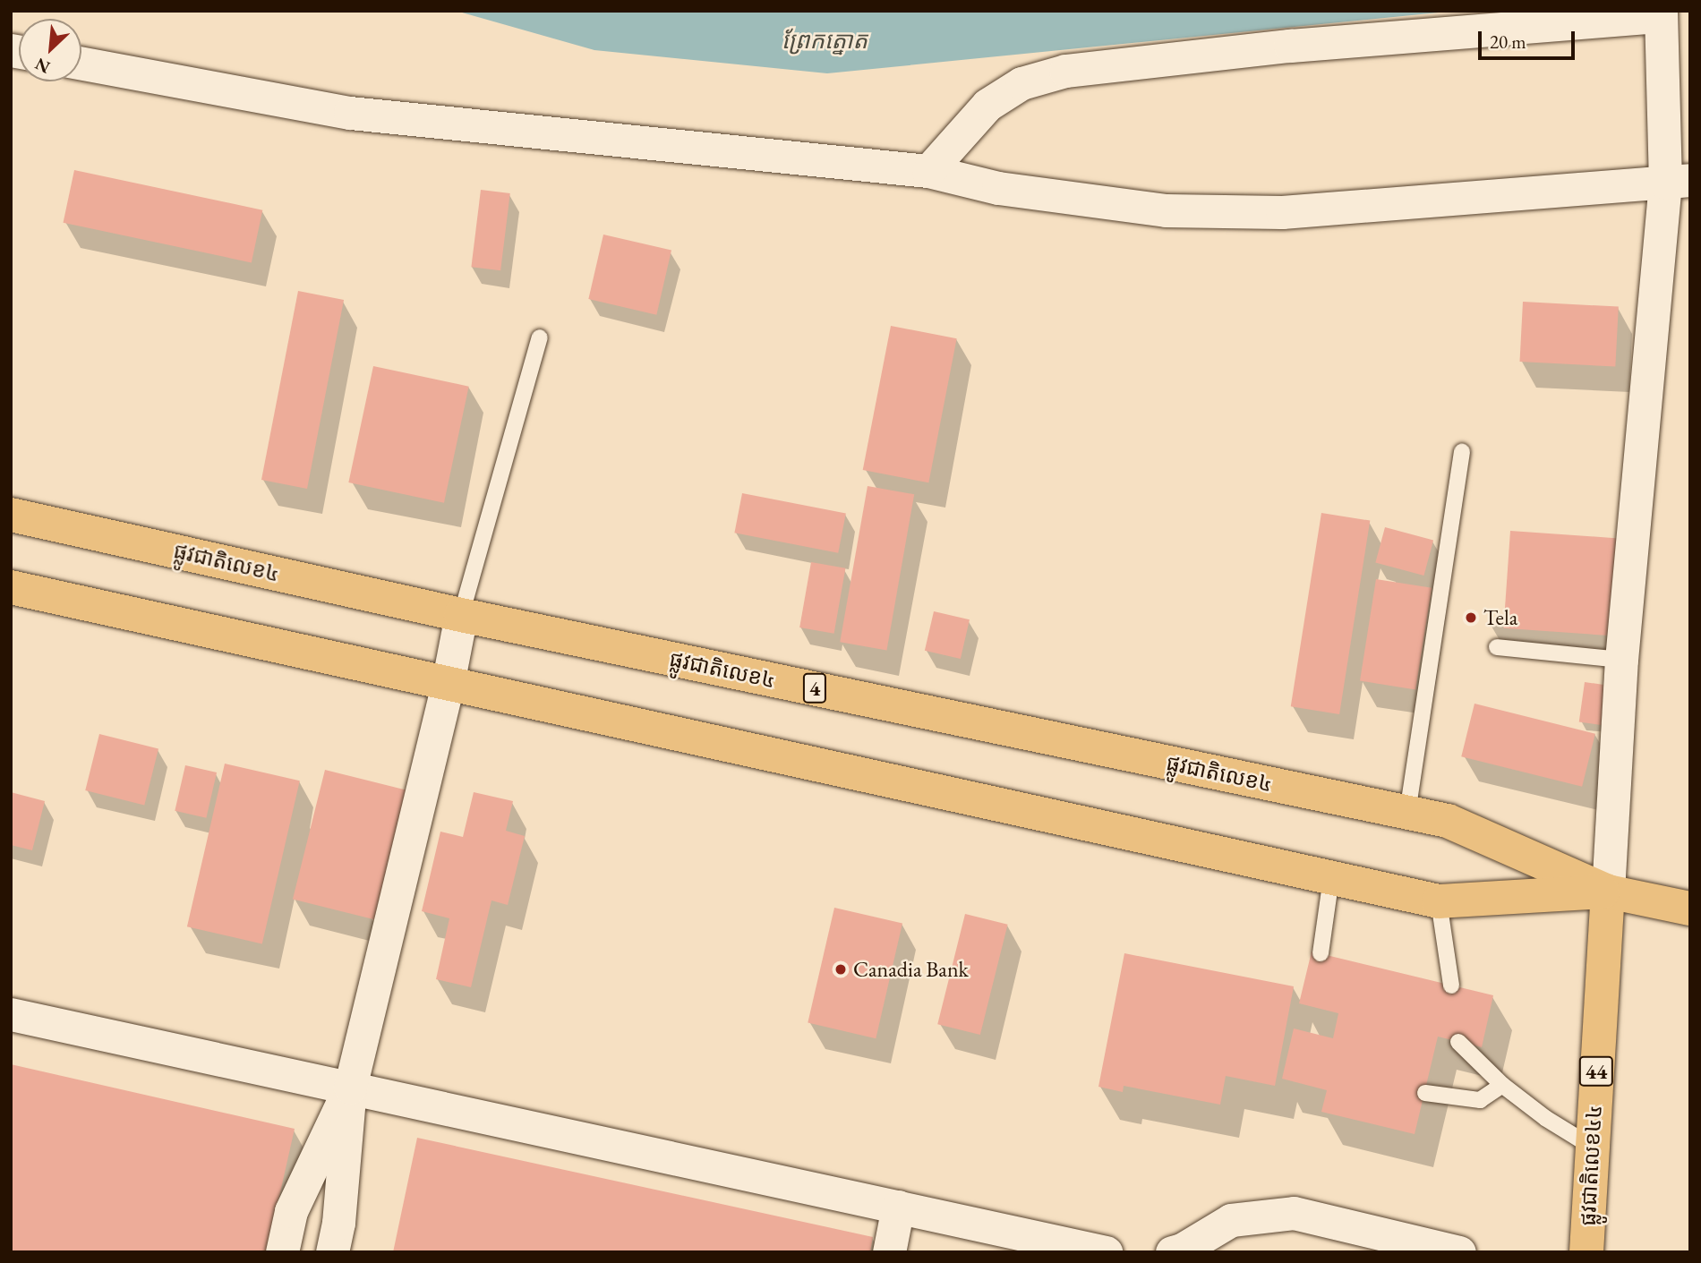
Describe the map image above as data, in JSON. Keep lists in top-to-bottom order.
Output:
{
  "streets": {
    "main road": [
      "ផ្លូវជាតិលេខ៤",
      "4",
      "44",
      "ផ្លូវជាតិលេខ៤៤"
    ]
  },
  "crossings": [
    ["ផ្លូវជាតិលេខ៤", "ផ្លូវជាតិលេខ៤៤"]
  ],
  "water": ["ព្រែកត្នោត"],
  "places": ["Tela", "Canadia Bank"],
  "scale_bar": "20 m",
  "north": "bottom left"
}
